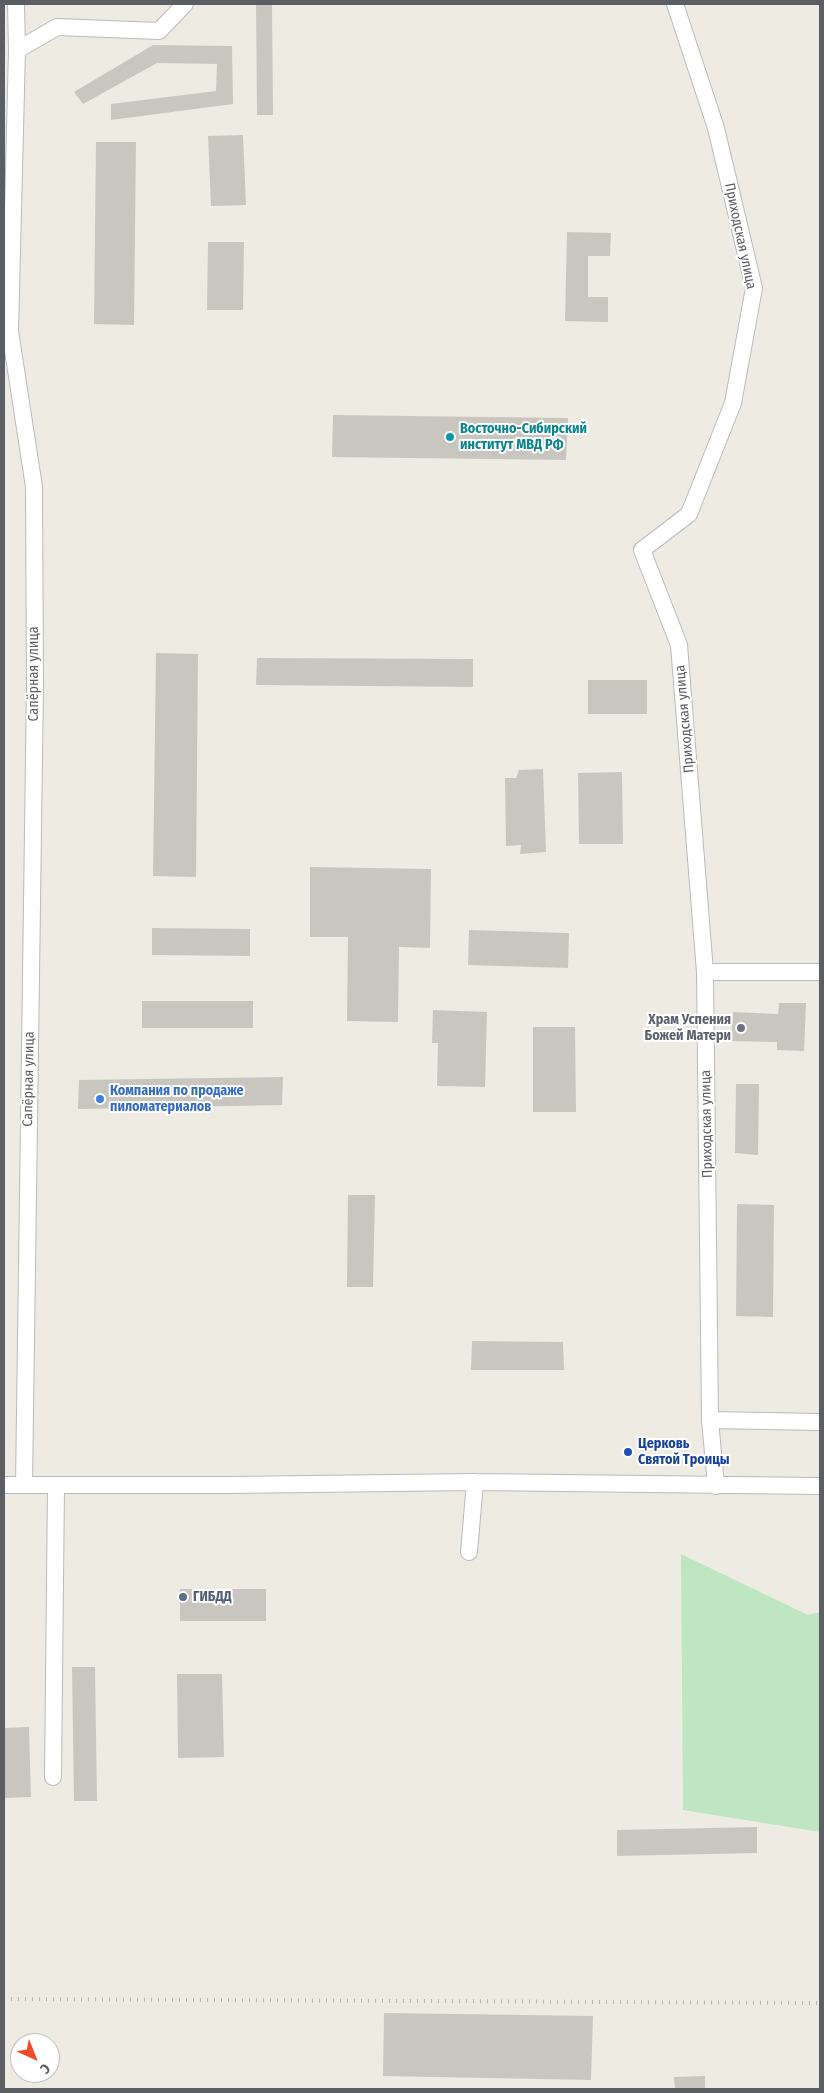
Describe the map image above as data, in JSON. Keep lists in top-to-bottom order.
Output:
{
  "streets": {
    "street": ["Приходская улица", "Сапёрная улица"]
  },
  "places": [
    "Восточно-Сибирский институт МВД РФ",
    "Храм Успения Божей Матери",
    "Компания по продаже пиломатериалов",
    "Церковь Святой Троицы",
    "ГИБДД"
  ],
  "north": "bottom right"
}
